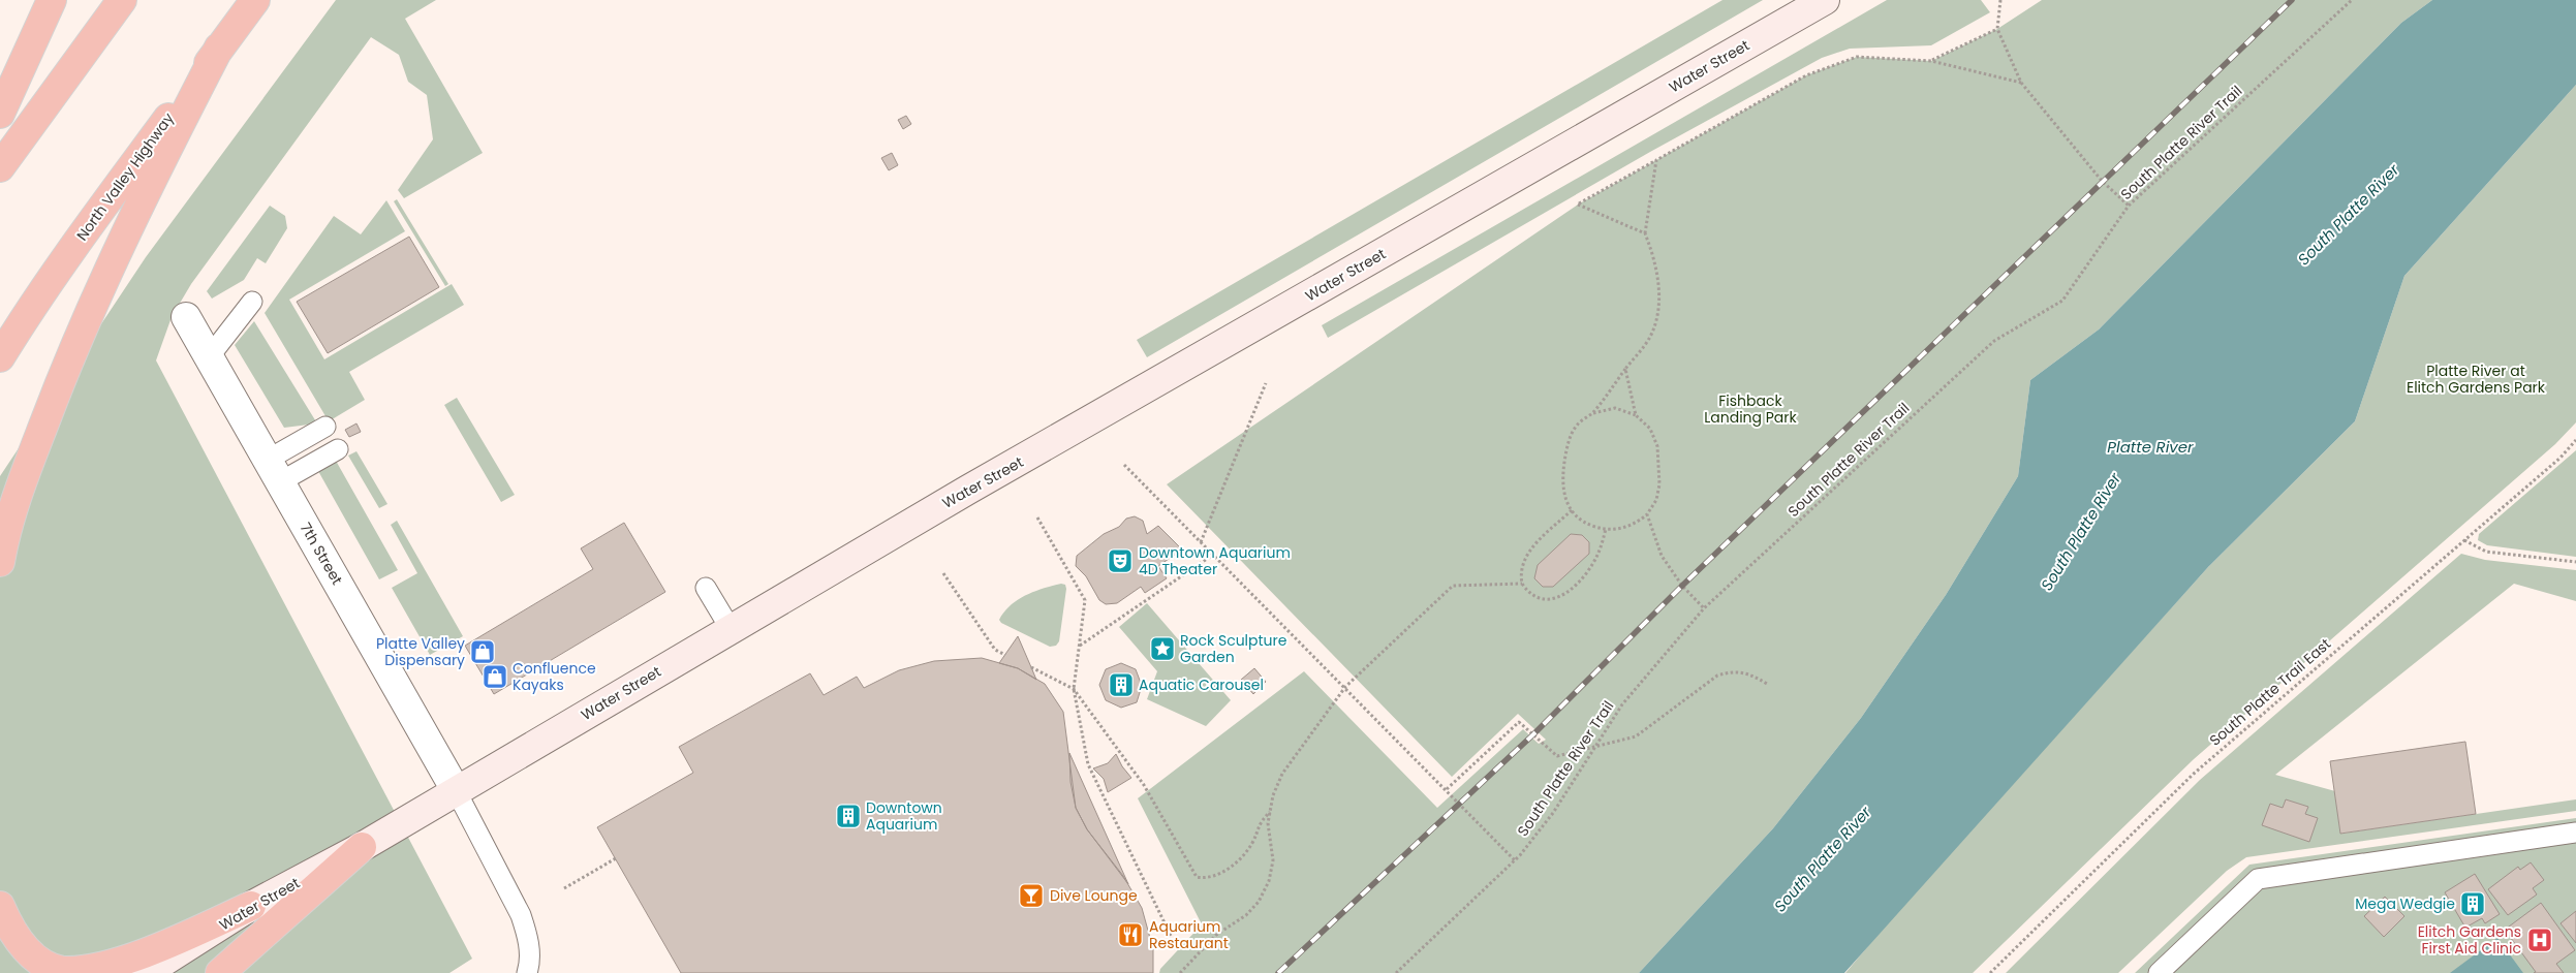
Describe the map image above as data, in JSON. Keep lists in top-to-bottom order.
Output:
{
  "streets": {
    "highway": ["North Valley Highway"],
    "street": ["Water Street", "7th Street"],
    "path": ["South Platte River Trail", "South Platte Trail East"]
  },
  "crossings": [
    ["Water Street", "7th Street"]
  ],
  "water": ["South Platte River", "Platte River"],
  "parks": ["Platte River at Elitch Gardens Park", "Fishback Landing Park"],
  "places": {
    "theatre": ["Downtown Aquarium 4D Theater"],
    "place": ["Rock Sculpture Garden"],
    "shop": ["Platte Valley Dispensary", "Confluence Kayaks"],
    "building": ["Aquatic Carousel", "Downtown Aquarium", "Mega Wedgie"],
    "bar": ["Dive Lounge"],
    "restaurant": ["Aquarium Restaurant"],
    "hospital": ["Elitch Gardens First Aid Clinic"]
  }
}
